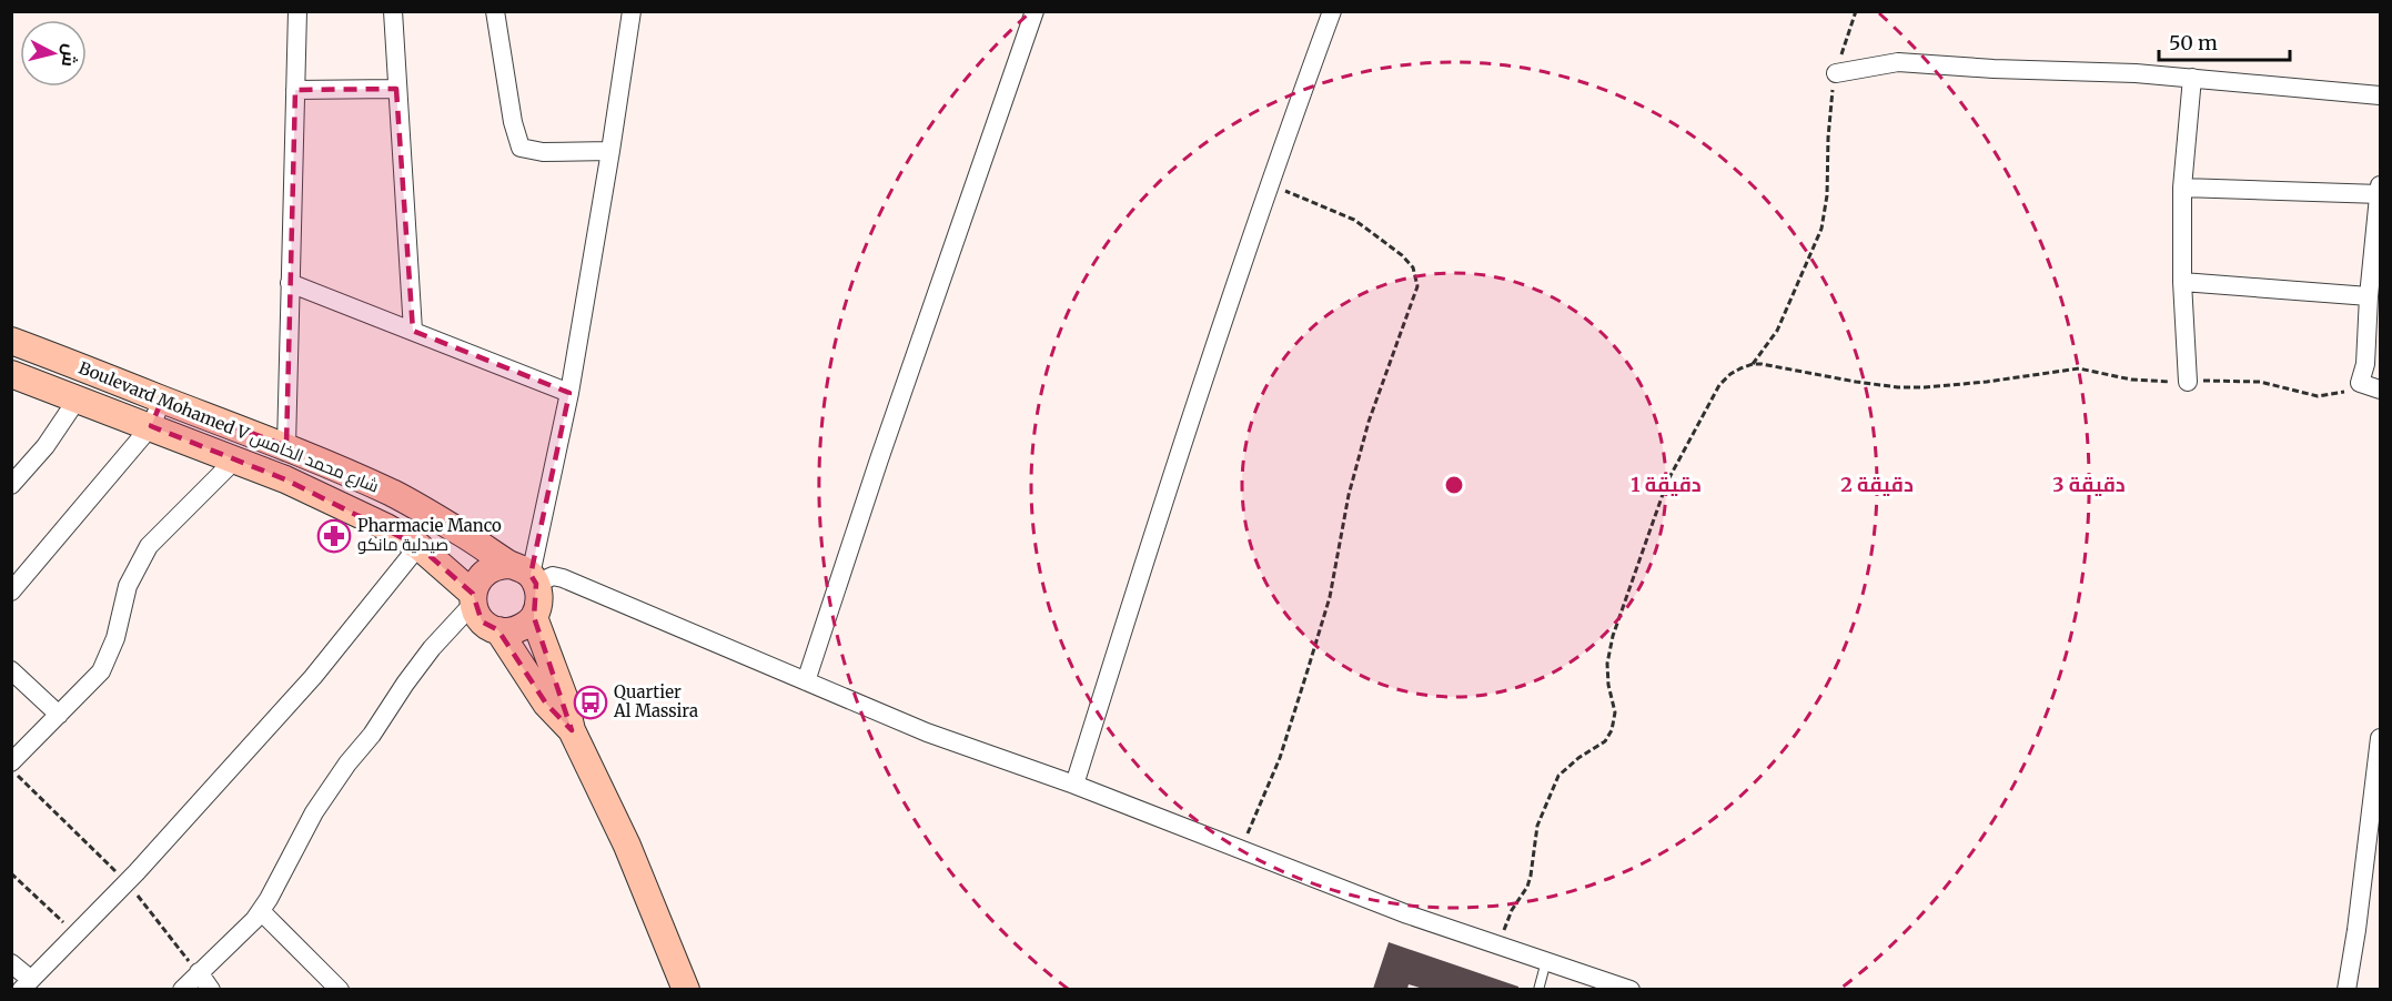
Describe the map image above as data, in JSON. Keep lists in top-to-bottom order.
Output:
{
  "streets": {
    "street": ["Boulevard Mohamed V شارع محمد الخامس"]
  },
  "places": {
    "pharmacy": ["Pharmacie Manco صيدلية مانكو"],
    "bus stop": ["Quartier Al Massira"]
  },
  "scale_bar": "50 m",
  "north": "right",
  "rings": ["1 دقيقة", "2 دقيقة", "3 دقيقة"]
}
